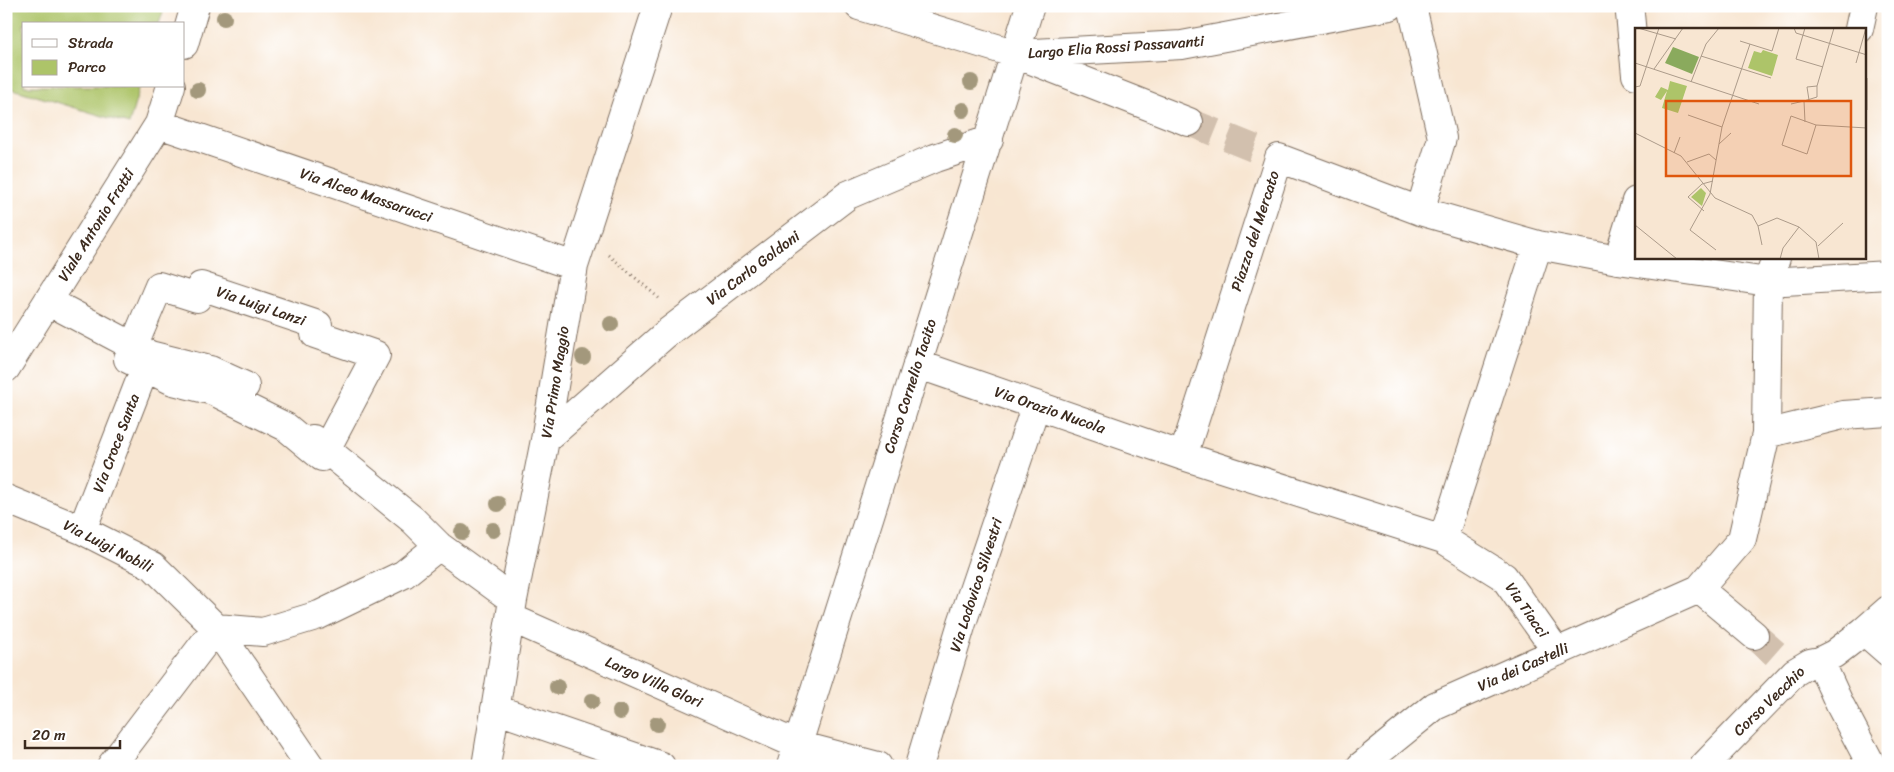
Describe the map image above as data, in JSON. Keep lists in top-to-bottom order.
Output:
{
  "streets": {
    "street": [
      "Largo Elia Rossi Passavanti",
      "Via Alceo Massarucci",
      "Viale Antonio Fratti",
      "Piazza del Mercato",
      "Via Carlo Goldoni",
      "Via Luigi Lanzi",
      "Via Primo Maggio",
      "Corso Cornelio Tacito",
      "Via Orazio Nucola",
      "Via Croce Santa",
      "Via Luigi Nobili",
      "Via Lodovico Silvestri",
      "Via Tiacci",
      "Via dei Castelli",
      "Largo Villa Glori",
      "Corso Vecchio"
    ]
  },
  "crossings": [
    ["Largo Elia Rossi Passavanti", "Corso Cornelio Tacito"],
    ["Via Alceo Massarucci", "Viale Antonio Fratti"],
    ["Via Alceo Massarucci", "Via Primo Maggio"],
    ["Piazza del Mercato", "Via Orazio Nucola"],
    ["Via Carlo Goldoni", "Via Primo Maggio"],
    ["Via Carlo Goldoni", "Corso Cornelio Tacito"],
    ["Via Luigi Lanzi", "Via Croce Santa"],
    ["Via Primo Maggio", "Largo Villa Glori"],
    ["Corso Cornelio Tacito", "Via Orazio Nucola"],
    ["Corso Cornelio Tacito", "Largo Villa Glori"],
    ["Via Orazio Nucola", "Via Lodovico Silvestri"],
    ["Via Croce Santa", "Via Luigi Nobili"],
    ["Via Tiacci", "Via dei Castelli"]
  ],
  "legend": ["Strada", "Parco"],
  "scale_bar": "20 m"
}
